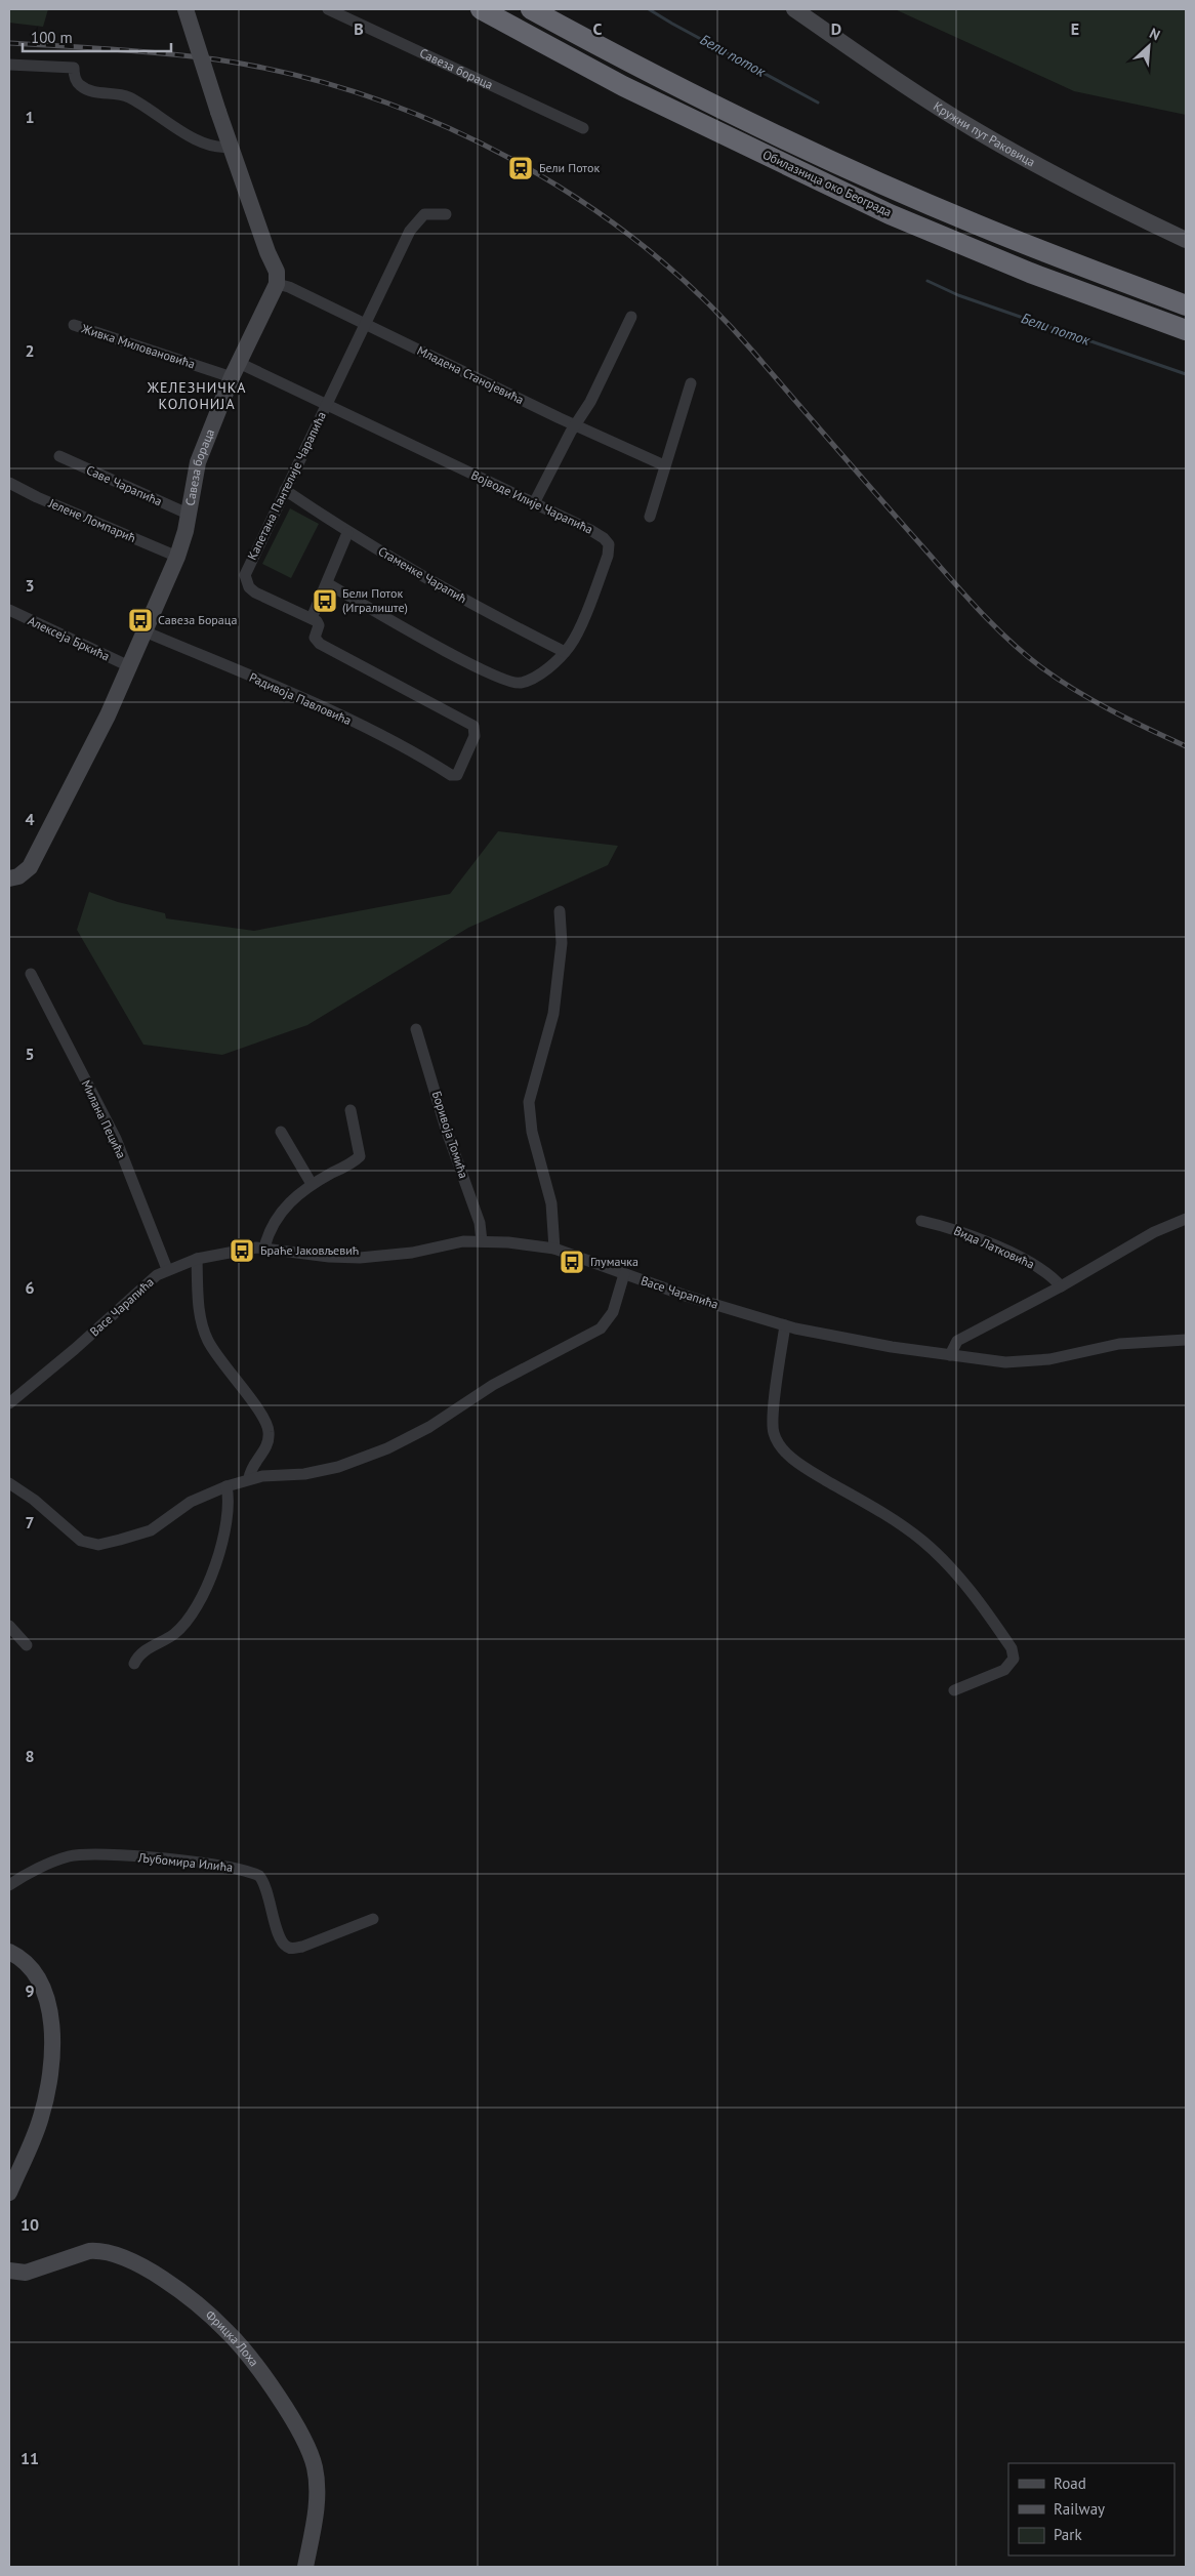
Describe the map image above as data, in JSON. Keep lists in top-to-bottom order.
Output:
{
  "streets": {
    "highway": ["Обилазница око Београда"],
    "street": [
      "Савеза бораца",
      "Кружни пут Раковица",
      "Живка Миловановића",
      "Младена Станојевића",
      "Саве Чарапића",
      "Капетана Пантелије Чарапића",
      "Војводе Илије Чарапића",
      "Јелене Ломпарић",
      "Стаменке Чарапић",
      "Алексеја Бркића",
      "Радивоја Павловића",
      "Милана Пецића",
      "Боривоја Томића",
      "Вида Латковића",
      "Васе Чарапића",
      "Љубомира Илића",
      "Фрицка Лоха"
    ]
  },
  "crossings": [
    ["Савеза бораца", "Живка Миловановића"],
    ["Савеза бораца", "Младена Станојевића"],
    ["Савеза бораца", "Саве Чарапића"],
    ["Савеза бораца", "Војводе Илије Чарапића"],
    ["Савеза бораца", "Јелене Ломпарић"],
    ["Савеза бораца", "Алексеја Бркића"],
    ["Савеза бораца", "Радивоја Павловића"],
    ["Живка Миловановића", "Војводе Илије Чарапића"],
    ["Младена Станојевића", "Капетана Пантелије Чарапића"],
    ["Капетана Пантелије Чарапића", "Војводе Илије Чарапића"],
    ["Капетана Пантелије Чарапића", "Стаменке Чарапић"],
    ["Капетана Пантелије Чарапића", "Радивоја Павловића"],
    ["Војводе Илије Чарапића", "Стаменке Чарапић"],
    ["Милана Пецића", "Васе Чарапића"],
    ["Боривоја Томића", "Васе Чарапића"]
  ],
  "districts": ["ЖЕЛЕЗНИЧКА КОЛОНИЈА"],
  "water": ["Бели поток"],
  "places": {
    "station": ["Бели Поток"],
    "bus stop": [
      "Бели Поток (Игралиште)",
      "Савеза Бораца",
      "Браће Јаковљевић",
      "Глумачка"
    ]
  },
  "legend": ["Road", "Railway", "Park"],
  "scale_bar": "100 m",
  "north": "top right",
  "grid": {
    "columns": [
      "B",
      "C",
      "D",
      "E"
    ],
    "rows": [
      "1",
      "2",
      "3",
      "4",
      "5",
      "6",
      "7",
      "8",
      "9",
      "10",
      "11"
    ]
  }
}
